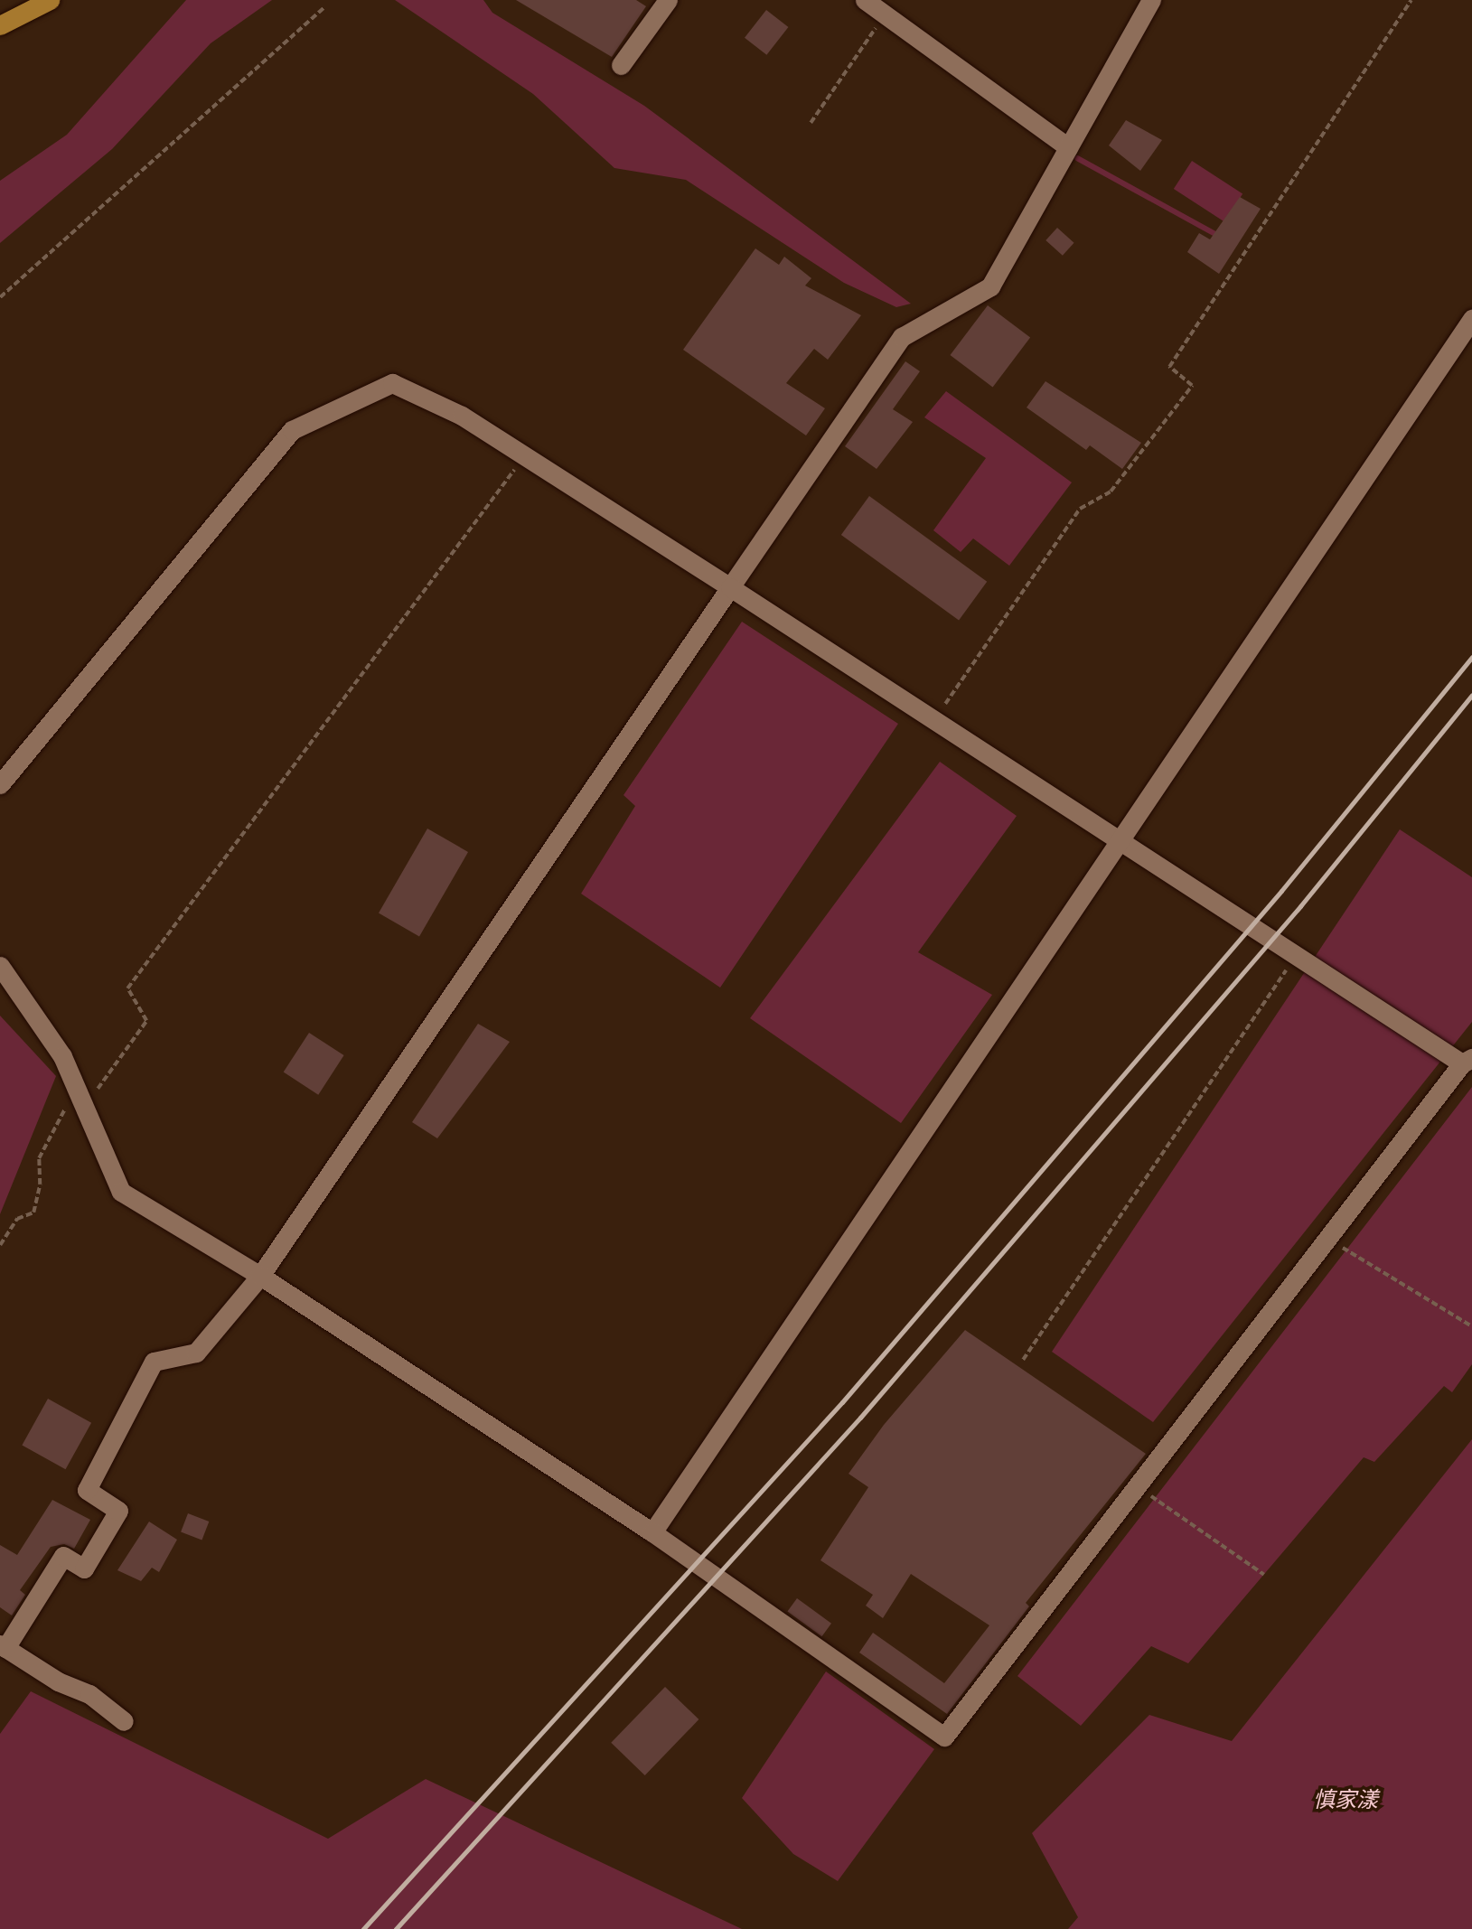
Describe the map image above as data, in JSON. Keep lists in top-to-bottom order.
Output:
{
  "water": ["慎家漾"]
}
